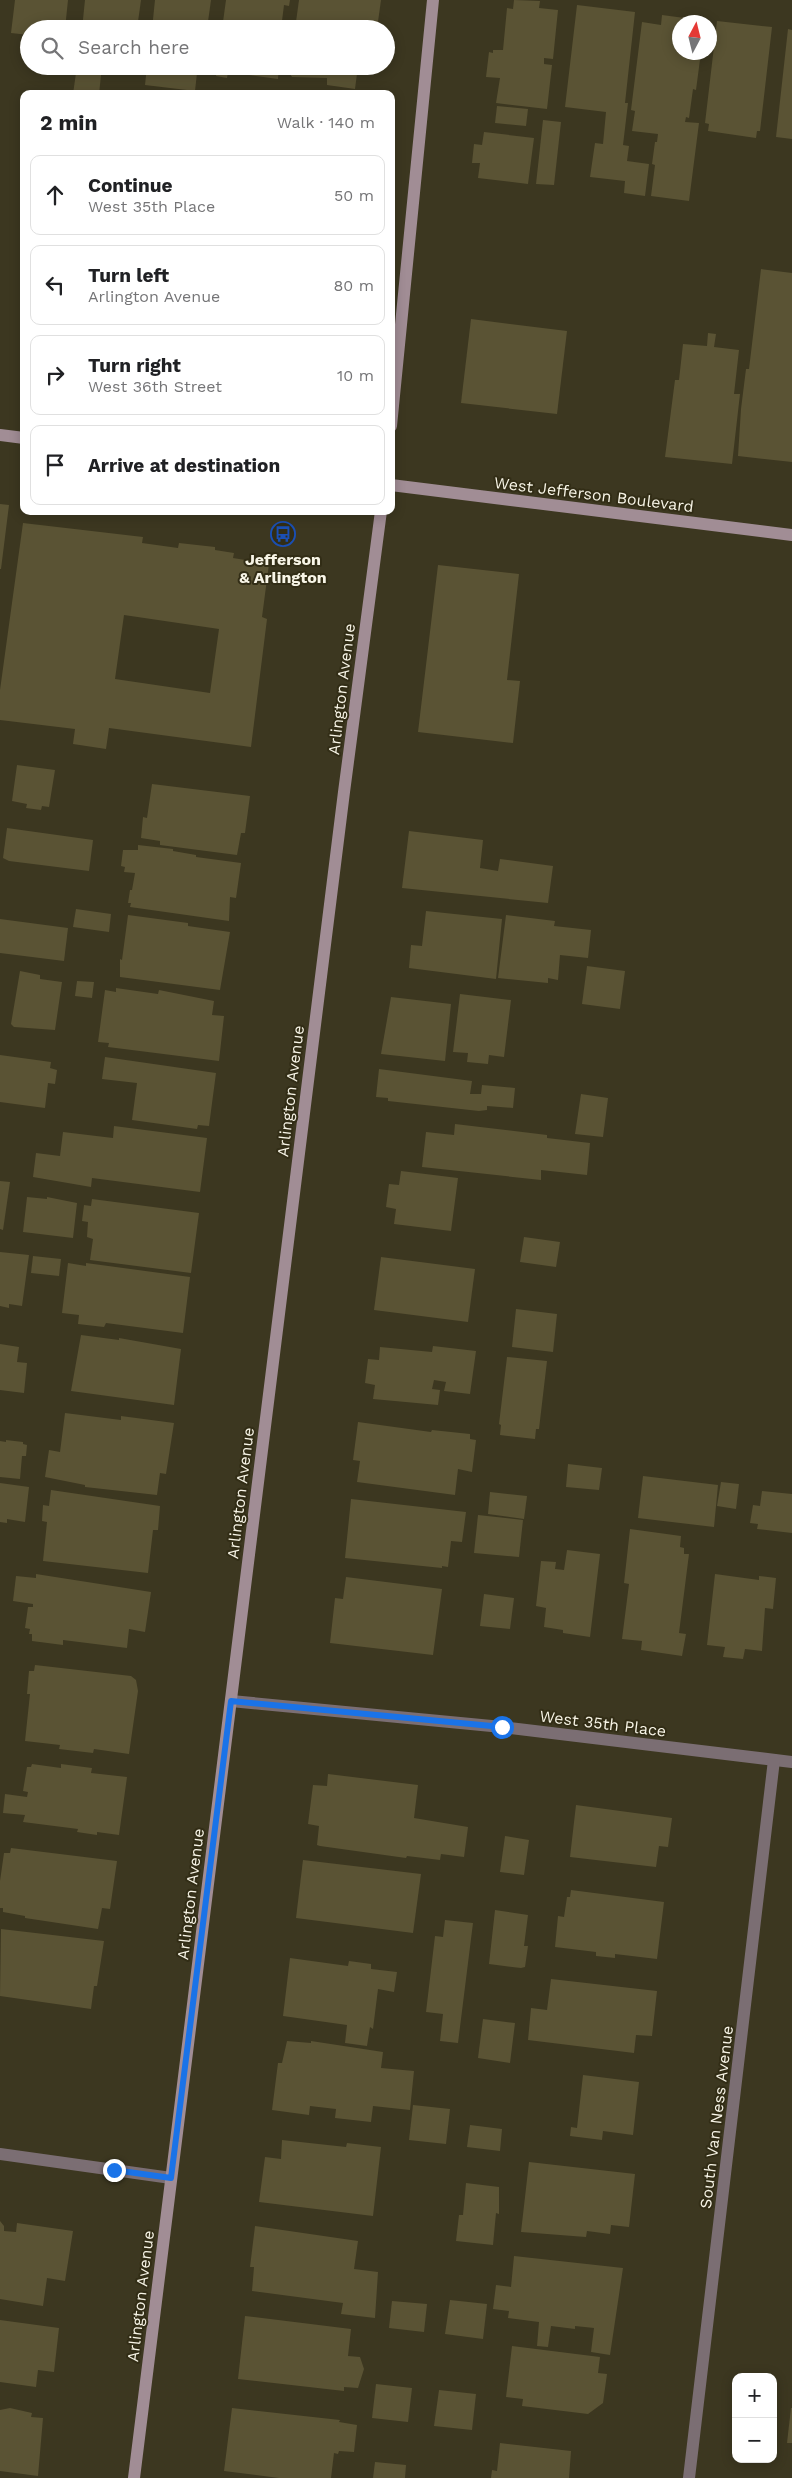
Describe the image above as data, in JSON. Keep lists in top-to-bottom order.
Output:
{
  "streets": {
    "main road": ["West Jefferson Boulevard", "Arlington Avenue"],
    "street": ["West 35th Place", "South Van Ness Avenue"]
  },
  "crossings": [
    ["Arlington Avenue", "West 35th Place"],
    ["West 35th Place", "South Van Ness Avenue"]
  ],
  "places": {
    "bus stop": ["Jefferson & Arlington"]
  },
  "north": "top",
  "page": {
    "search": "Search here",
    "heading": ["2 min", "Walk · 140 m"],
    "list": [
      ["Continue", "West 35th Place", "50 m"],
      ["Turn left", "Arlington Avenue", "80 m"],
      ["Turn right", "West 36th Street", "10 m"],
      "Arrive at destination"
    ],
    "map_buttons": ["+", "−"]
  }
}
